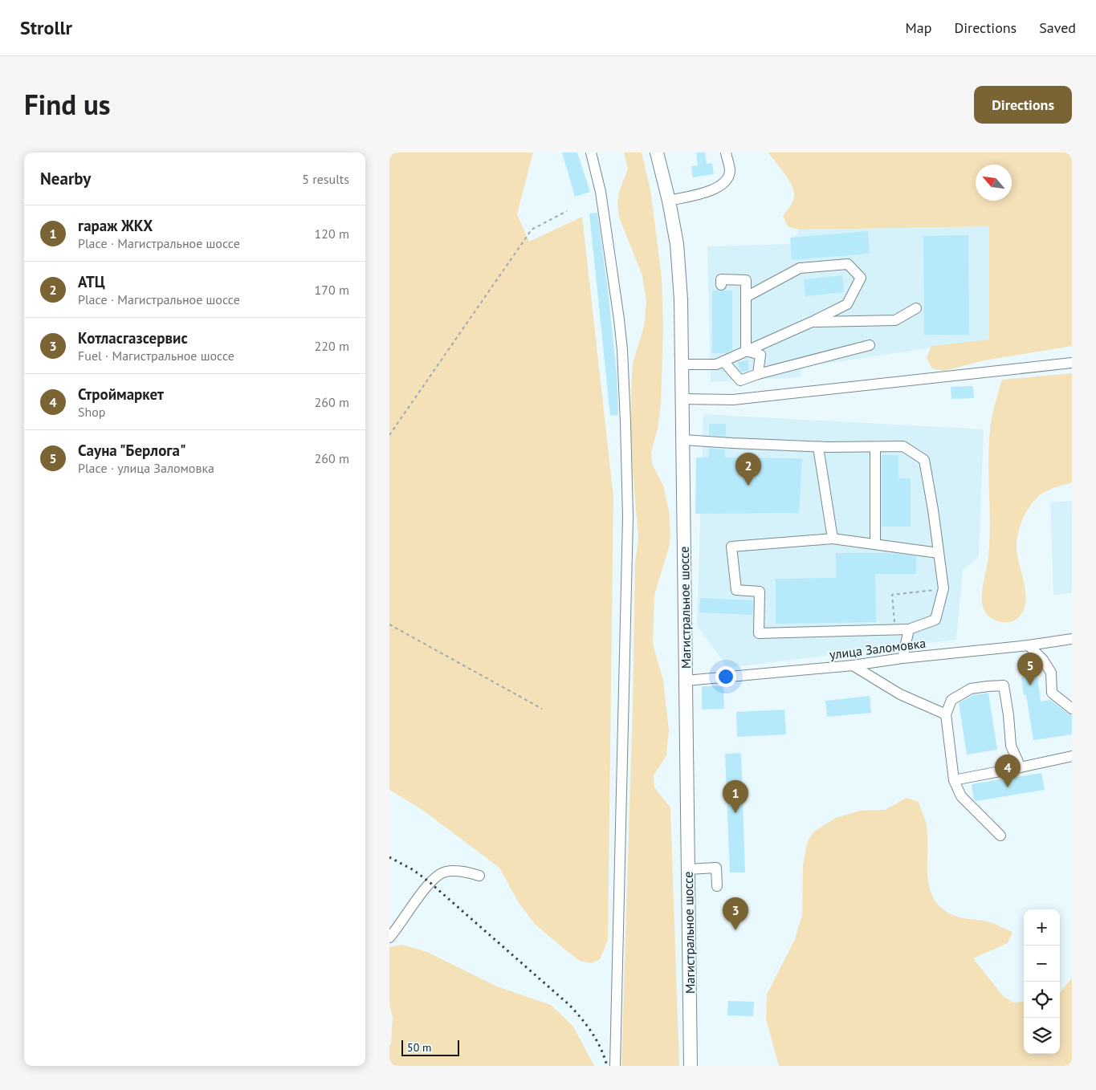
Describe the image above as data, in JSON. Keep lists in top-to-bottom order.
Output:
{
  "streets": {
    "main road": ["Магистральное шоссе"],
    "street": ["улица Заломовка"]
  },
  "crossings": [
    ["Магистральное шоссе", "улица Заломовка"]
  ],
  "scale_bar": "50 m",
  "north": "top left",
  "page": {
    "header": "Strollr",
    "nav": ["Map", "Directions", "Saved"],
    "title": "Find us",
    "buttons": "Directions",
    "heading": ["Nearby", "5 results"],
    "list": [
      {
        "mark": "1",
        "name": "гараж ЖКХ",
        "note": "Place · Магистральное шоссе",
        "value": "120 m"
      },
      {
        "mark": "2",
        "name": "АТЦ",
        "note": "Place · Магистральное шоссе",
        "value": "170 m"
      },
      {
        "mark": "3",
        "name": "Котласгазсервис",
        "note": "Fuel · Магистральное шоссе",
        "value": "220 m"
      },
      {
        "mark": "4",
        "name": "Строймаркет",
        "note": "Shop",
        "value": "260 m"
      },
      {
        "mark": "5",
        "name": "Сауна \"Берлога\"",
        "note": "Place · улица Заломовка",
        "value": "260 m"
      }
    ],
    "pins": [
      "2",
      "5",
      "4",
      "1",
      "3"
    ],
    "map_buttons": ["+", "−"],
    "scale": "50 m"
  }
}
